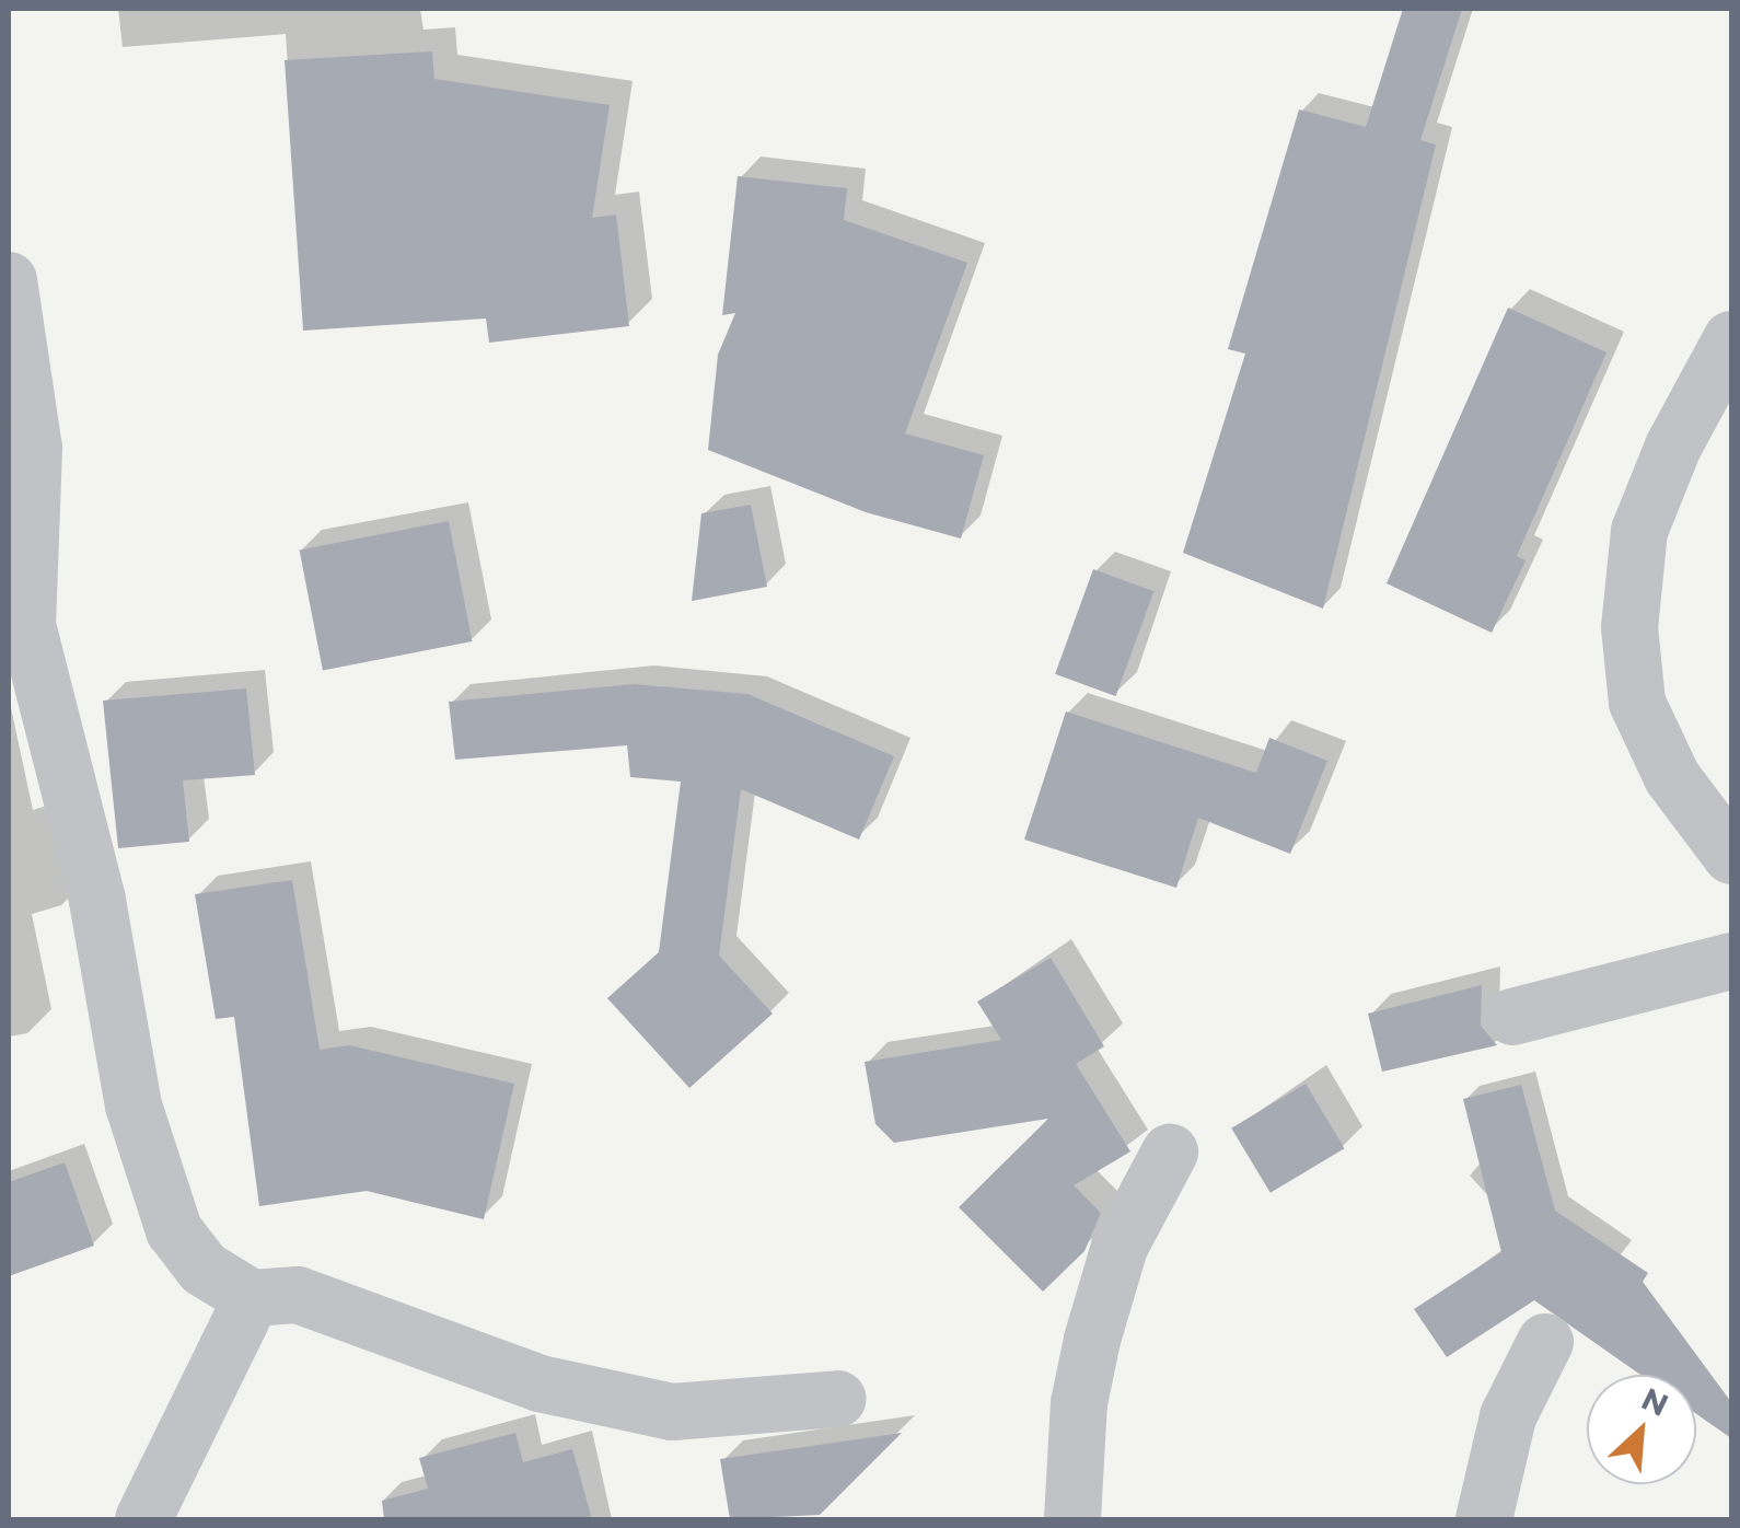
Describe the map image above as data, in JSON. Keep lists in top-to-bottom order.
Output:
{
  "north": "top right"
}
